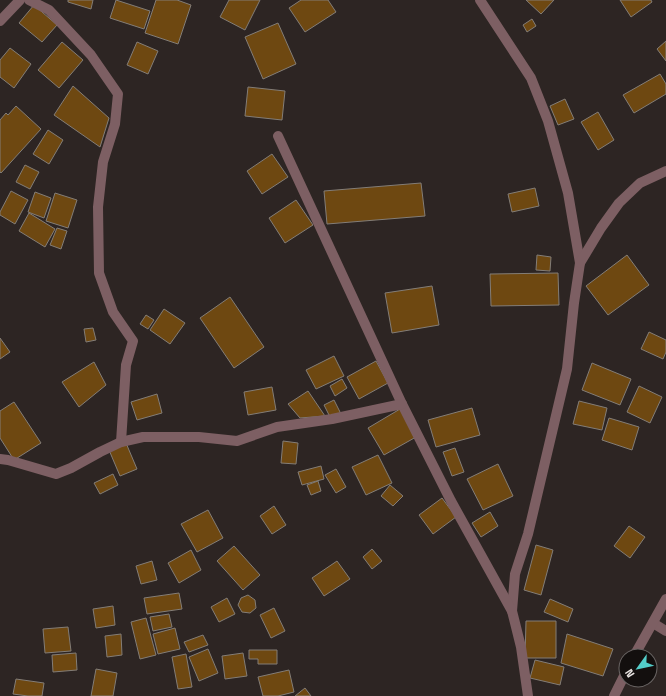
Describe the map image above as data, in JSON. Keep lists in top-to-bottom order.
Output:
{
  "north": "bottom left"
}
